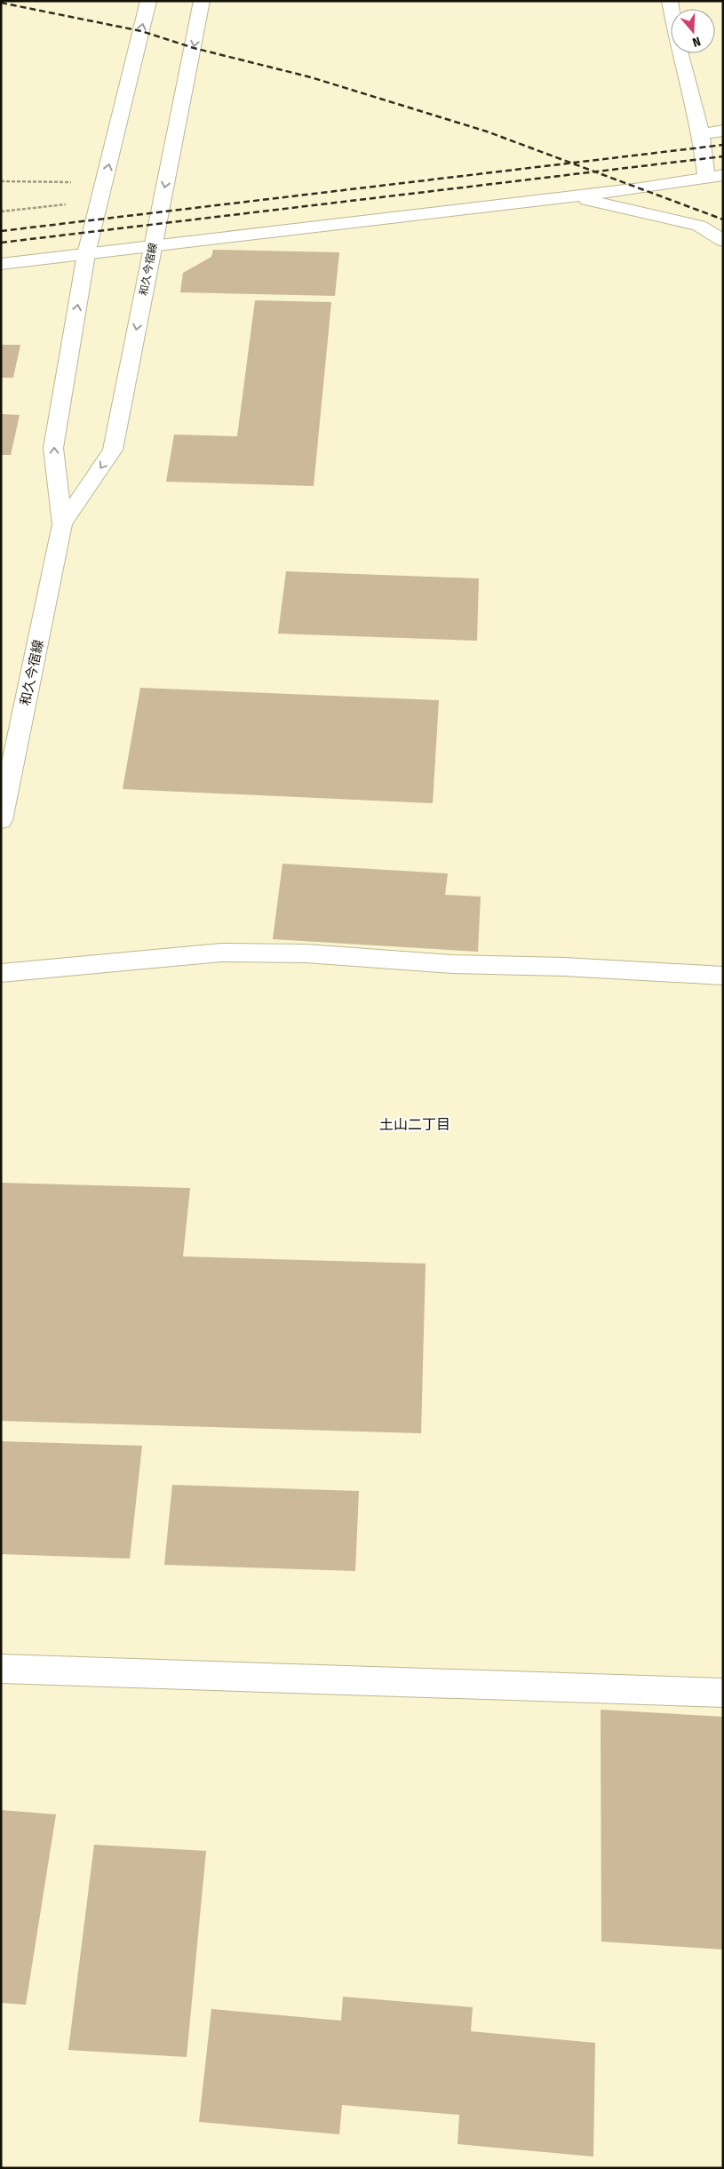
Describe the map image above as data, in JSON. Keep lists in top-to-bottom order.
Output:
{
  "streets": {
    "main road": ["和久今宿線"]
  },
  "districts": ["土山二丁目"],
  "north": "bottom"
}
